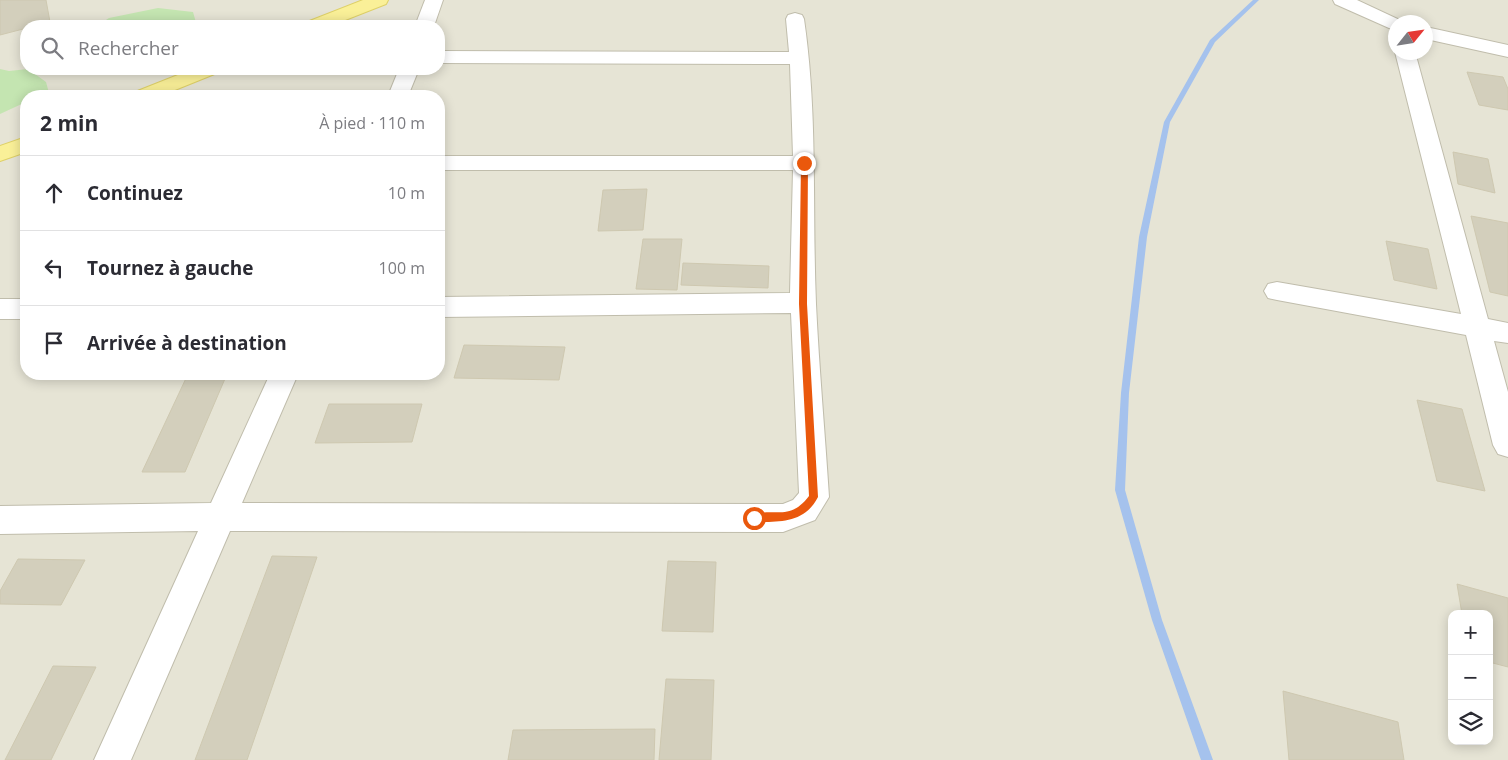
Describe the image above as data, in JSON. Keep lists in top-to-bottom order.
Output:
{
  "north": "top right",
  "page": {
    "search": "Rechercher",
    "heading": ["2 min", "À pied · 110 m"],
    "list": [
      ["Continuez", "10 m"],
      ["Tournez à gauche", "100 m"],
      "Arrivée à destination"
    ],
    "map_buttons": ["+", "−"]
  }
}
